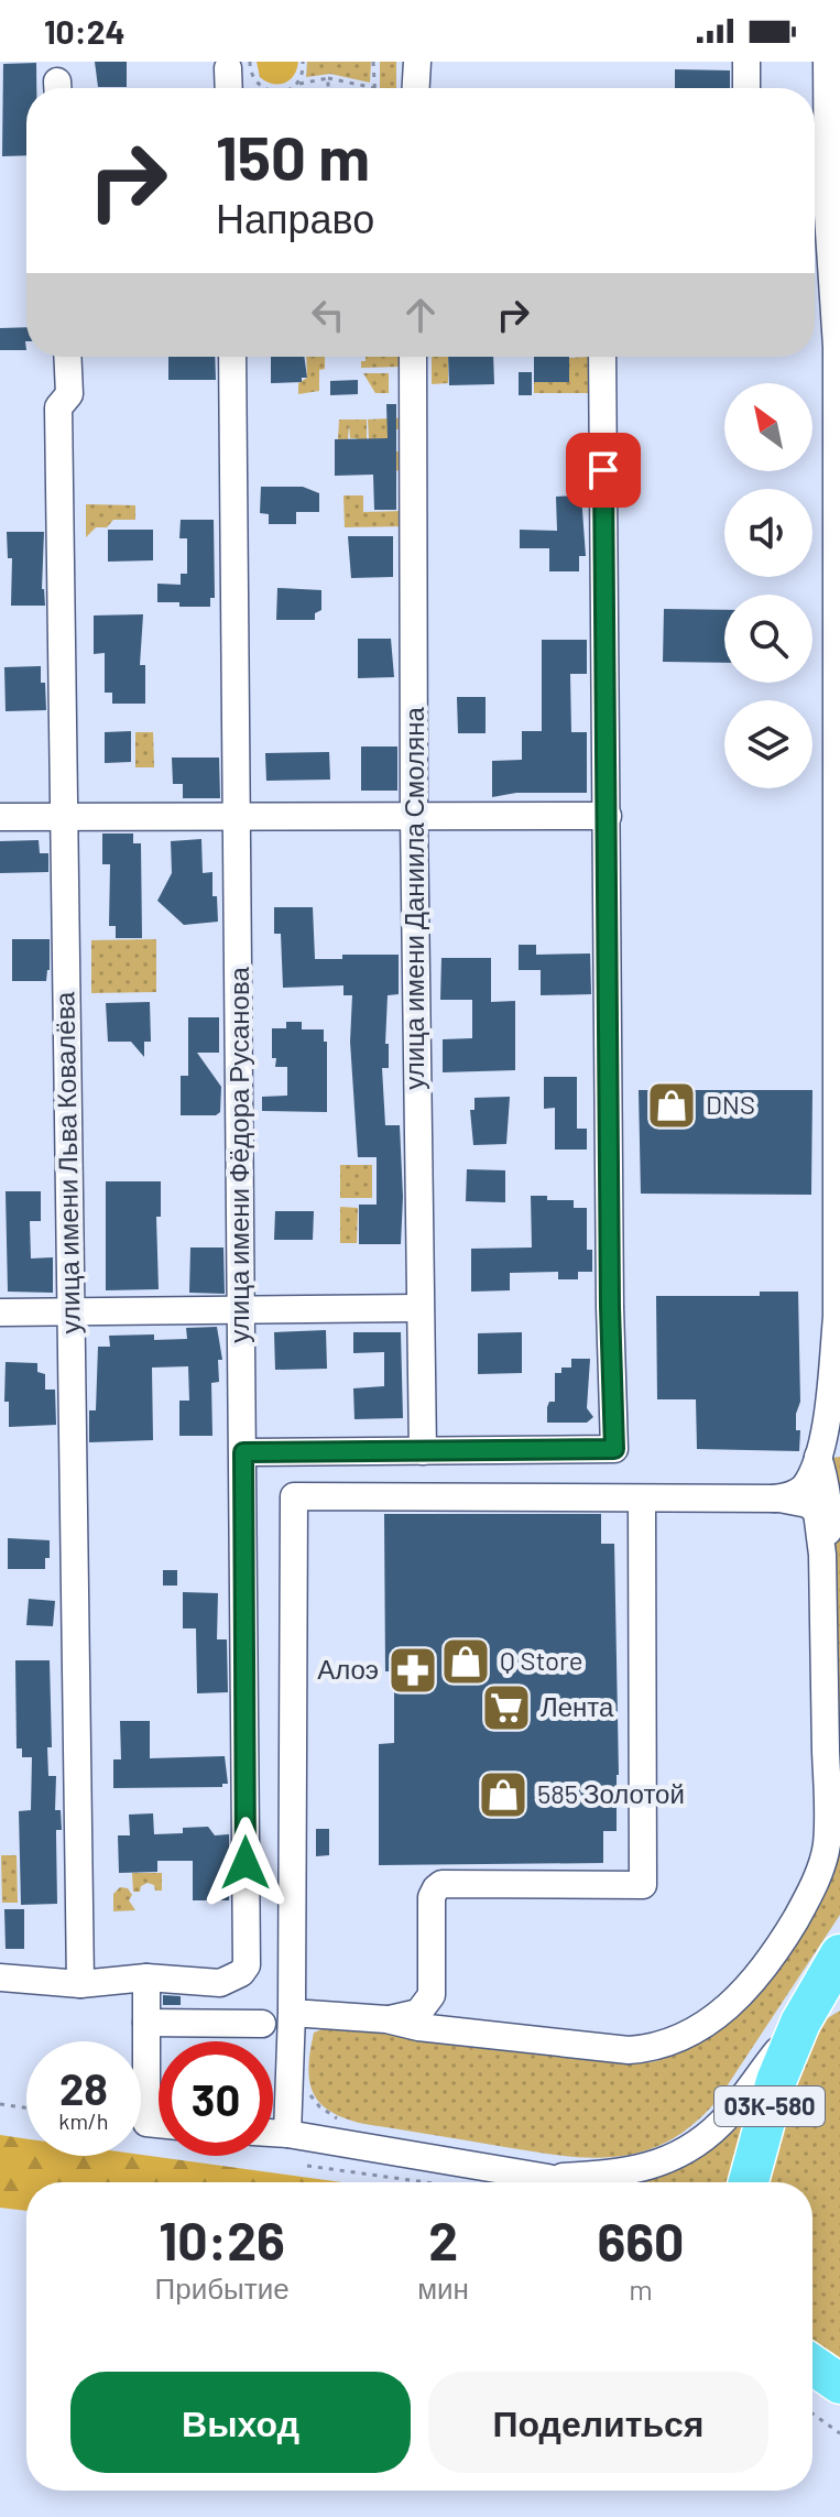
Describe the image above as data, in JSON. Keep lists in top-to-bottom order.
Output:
{
  "streets": {
    "highway": ["03К-580"],
    "street": ["улица имени Даниила Смоляна", "улица имени Фёдора Русанова", "улица имени Льва Ковалёва"]
  },
  "places": {
    "shop": ["DNS", "Q Store", "585 Золотой"],
    "pharmacy": ["Алоэ"],
    "supermarket": ["Лента"]
  },
  "north": "top left",
  "page": {
    "status": "10:24",
    "turn": ["150 m", "Направо"],
    "speed": "28 km/h",
    "limit": "30",
    "eta": [
      "10:26",
      "Прибытие",
      "2",
      "мин",
      "660",
      "m"
    ],
    "buttons": ["Выход", "Поделиться"]
  }
}
